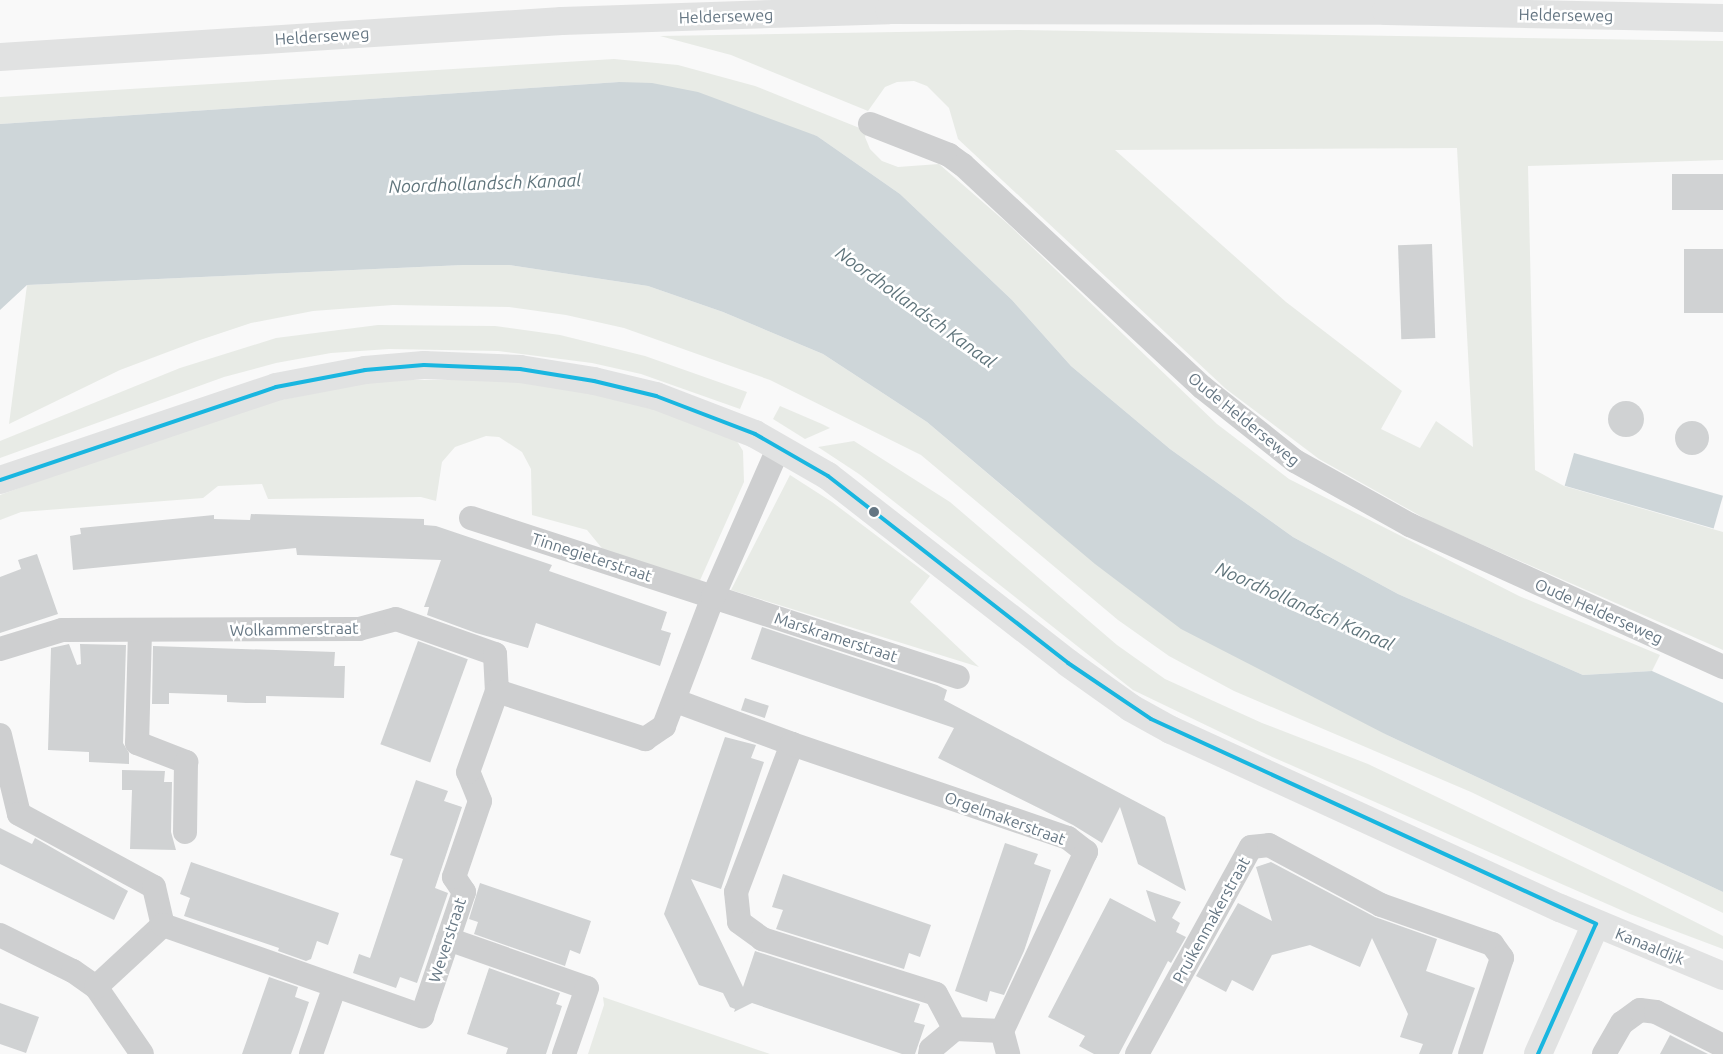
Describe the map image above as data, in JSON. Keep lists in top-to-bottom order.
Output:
{
  "streets": {
    "street": [
      "Helderseweg",
      "Oude Helderseweg",
      "Tinnegieterstraat",
      "Wolkammerstraat",
      "Marskramerstraat",
      "Orgelmakerstraat",
      "Pruikenmakerstraat",
      "Weverstraat",
      "Kanaaldijk"
    ]
  },
  "crossings": [
    ["Tinnegieterstraat", "Marskramerstraat"],
    ["Wolkammerstraat", "Weverstraat"]
  ],
  "water": ["Noordhollandsch Kanaal"]
}
